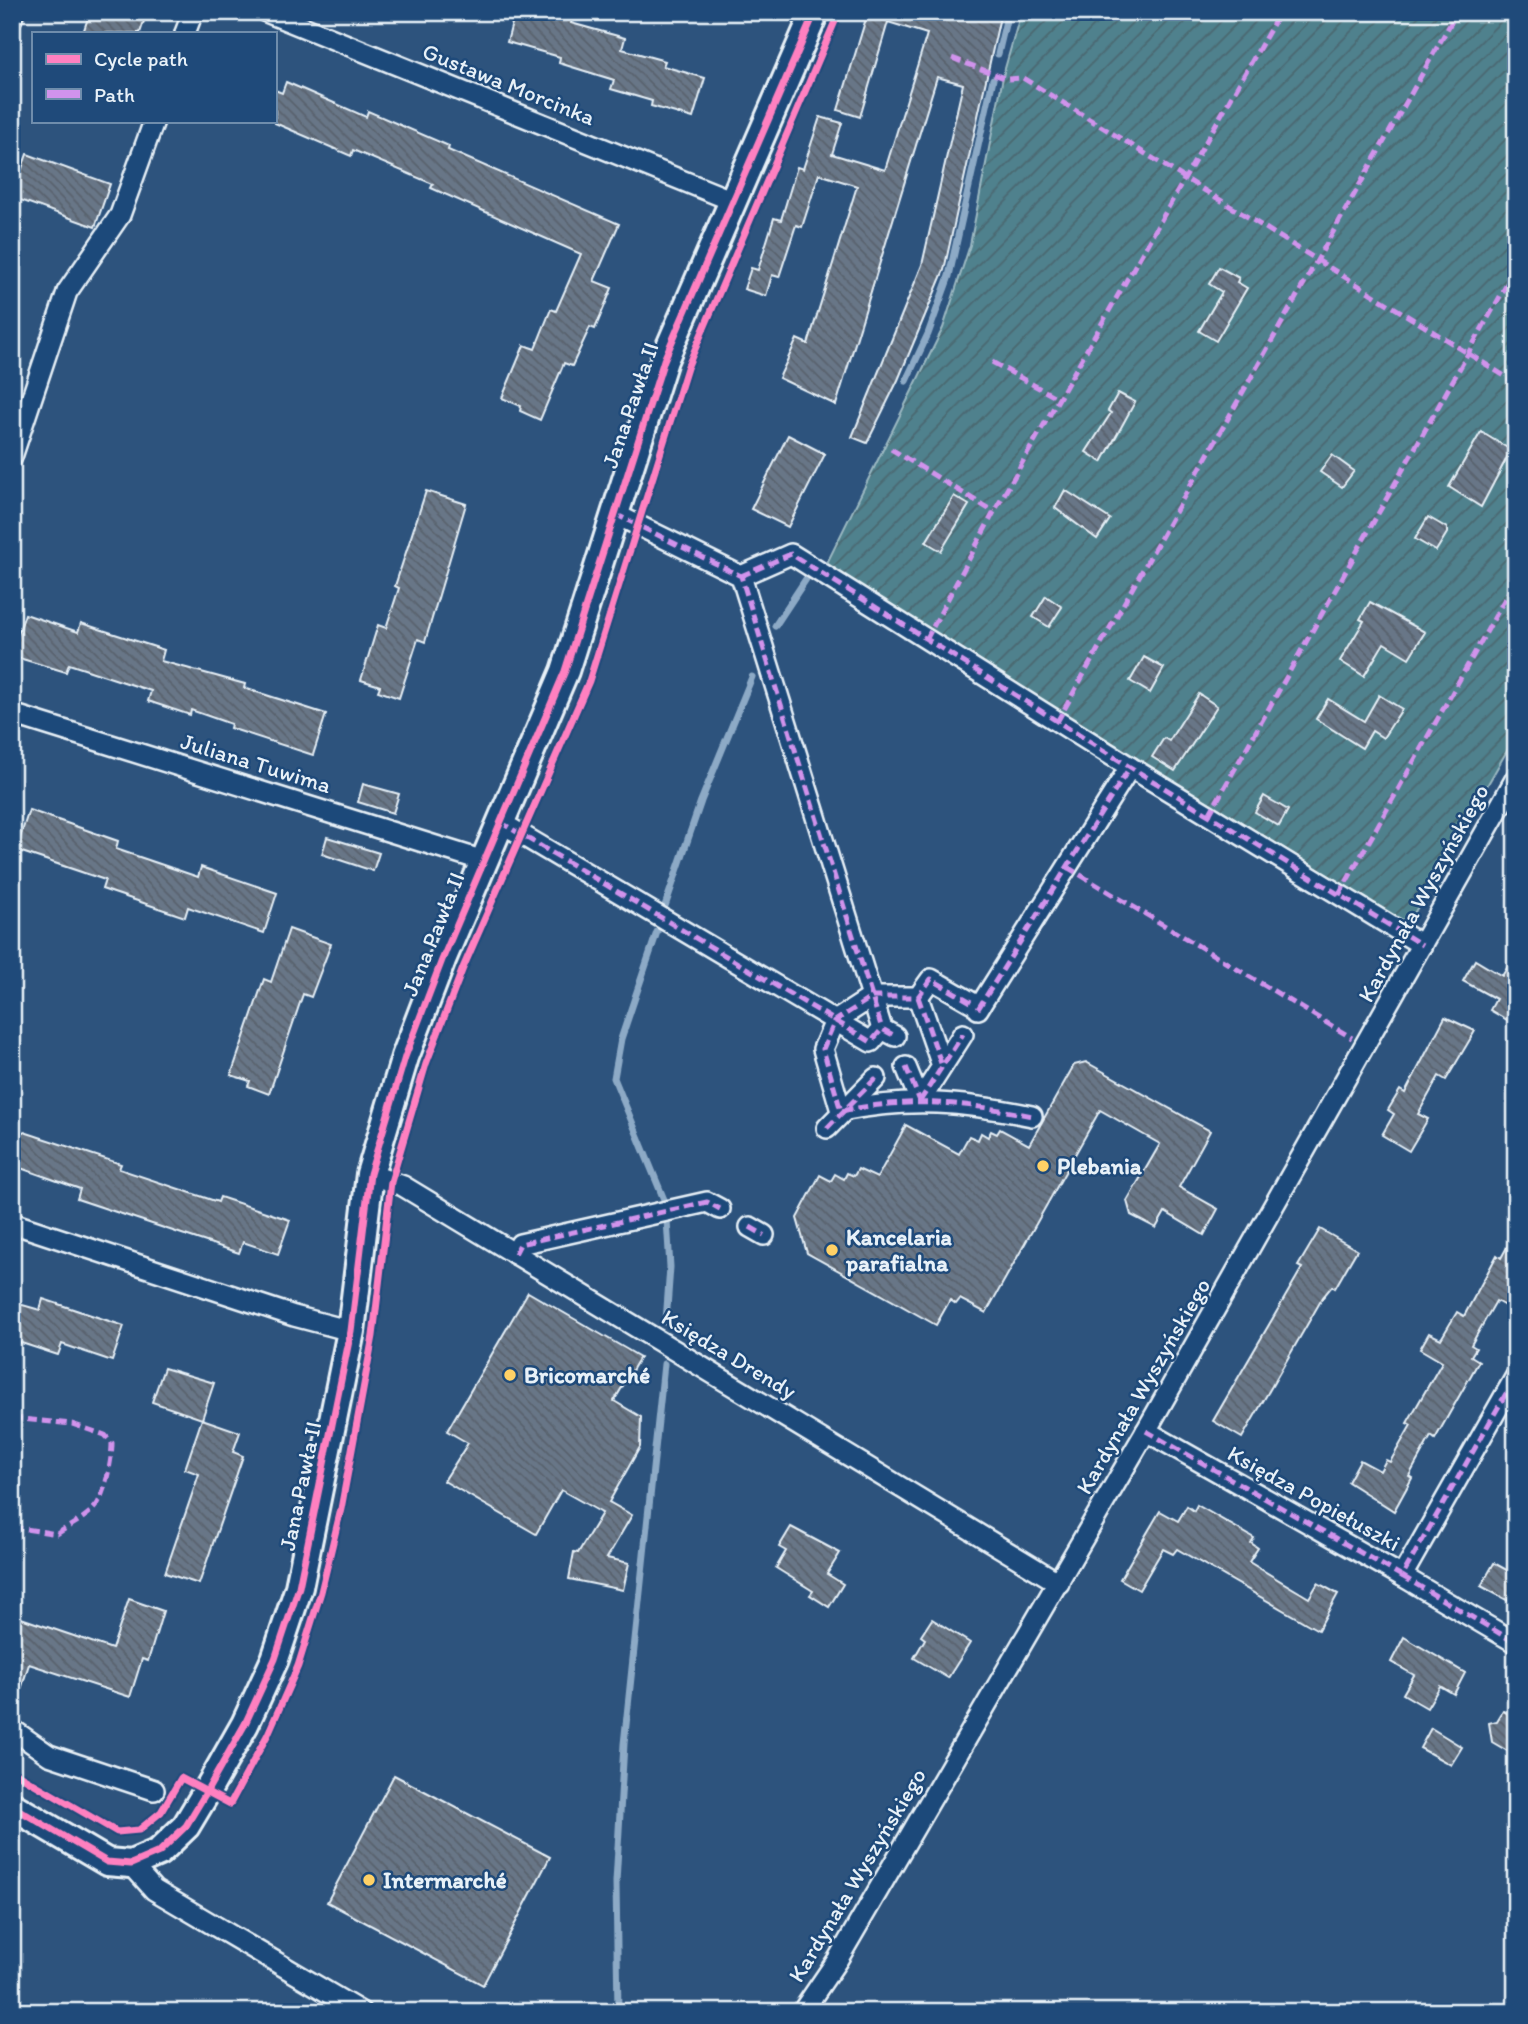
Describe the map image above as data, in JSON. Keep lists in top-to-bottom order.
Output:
{
  "streets": {
    "street": [
      "Gustawa Morcinka",
      "Jana Pawła II",
      "Juliana Tuwima",
      "Kardynała Wyszyńskiego",
      "Księdza Drendy",
      "Księdza Popiełuszki"
    ]
  },
  "crossings": [
    ["Gustawa Morcinka", "Jana Pawła II"],
    ["Jana Pawła II", "Juliana Tuwima"],
    ["Jana Pawła II", "Księdza Drendy"],
    ["Kardynała Wyszyńskiego", "Księdza Drendy"],
    ["Kardynała Wyszyńskiego", "Księdza Popiełuszki"]
  ],
  "places": [
    "Plebania",
    "Kancelaria parafialna",
    "Bricomarché",
    "Intermarché"
  ],
  "legend": ["Cycle path", "Path"]
}
